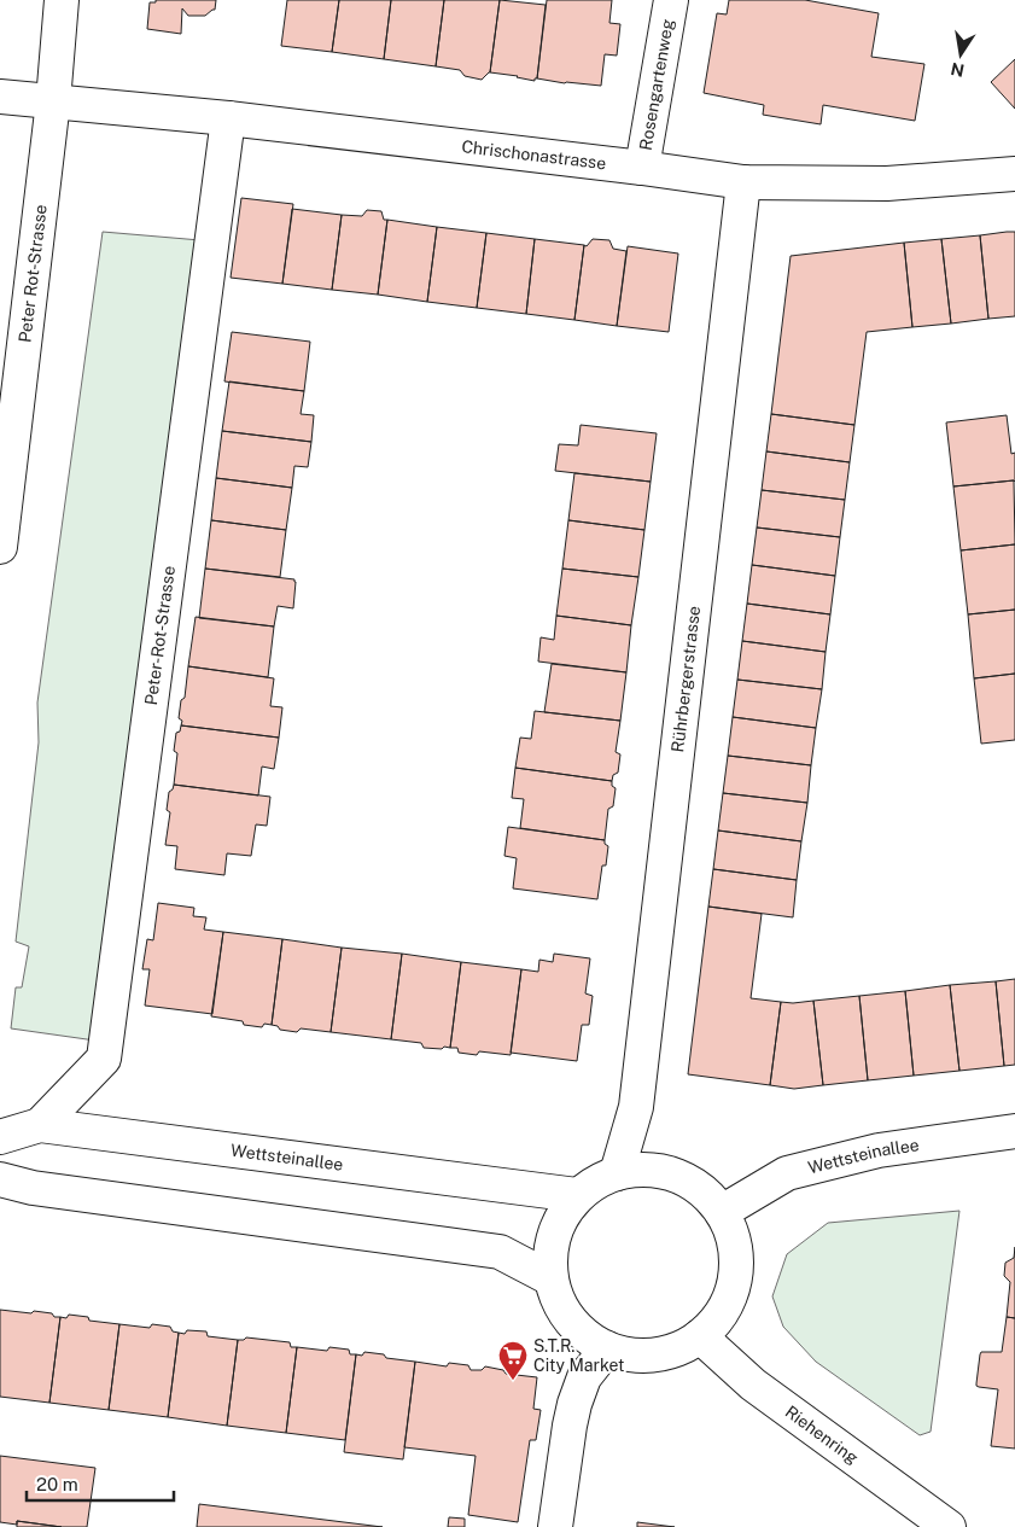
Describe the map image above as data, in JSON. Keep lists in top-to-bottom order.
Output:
{
  "streets": {
    "street": [
      "Rosengartenweg",
      "Chrischonastrasse",
      "Peter Rot-Strasse",
      "Peter-Rot-Strasse",
      "Rührbergerstrasse",
      "Wettsteinallee",
      "Riehenring"
    ]
  },
  "crossings": [
    ["Rosengartenweg", "Chrischonastrasse"],
    ["Chrischonastrasse", "Peter Rot-Strasse"],
    ["Chrischonastrasse", "Peter-Rot-Strasse"],
    ["Chrischonastrasse", "Rührbergerstrasse"],
    ["Peter-Rot-Strasse", "Wettsteinallee"],
    ["Rührbergerstrasse", "Wettsteinallee"],
    ["Rührbergerstrasse", "Riehenring"],
    ["Wettsteinallee", "Riehenring"]
  ],
  "places": {
    "supermarket": ["S.T.R. City Market"]
  },
  "scale_bar": "20 m",
  "north": "bottom"
}
